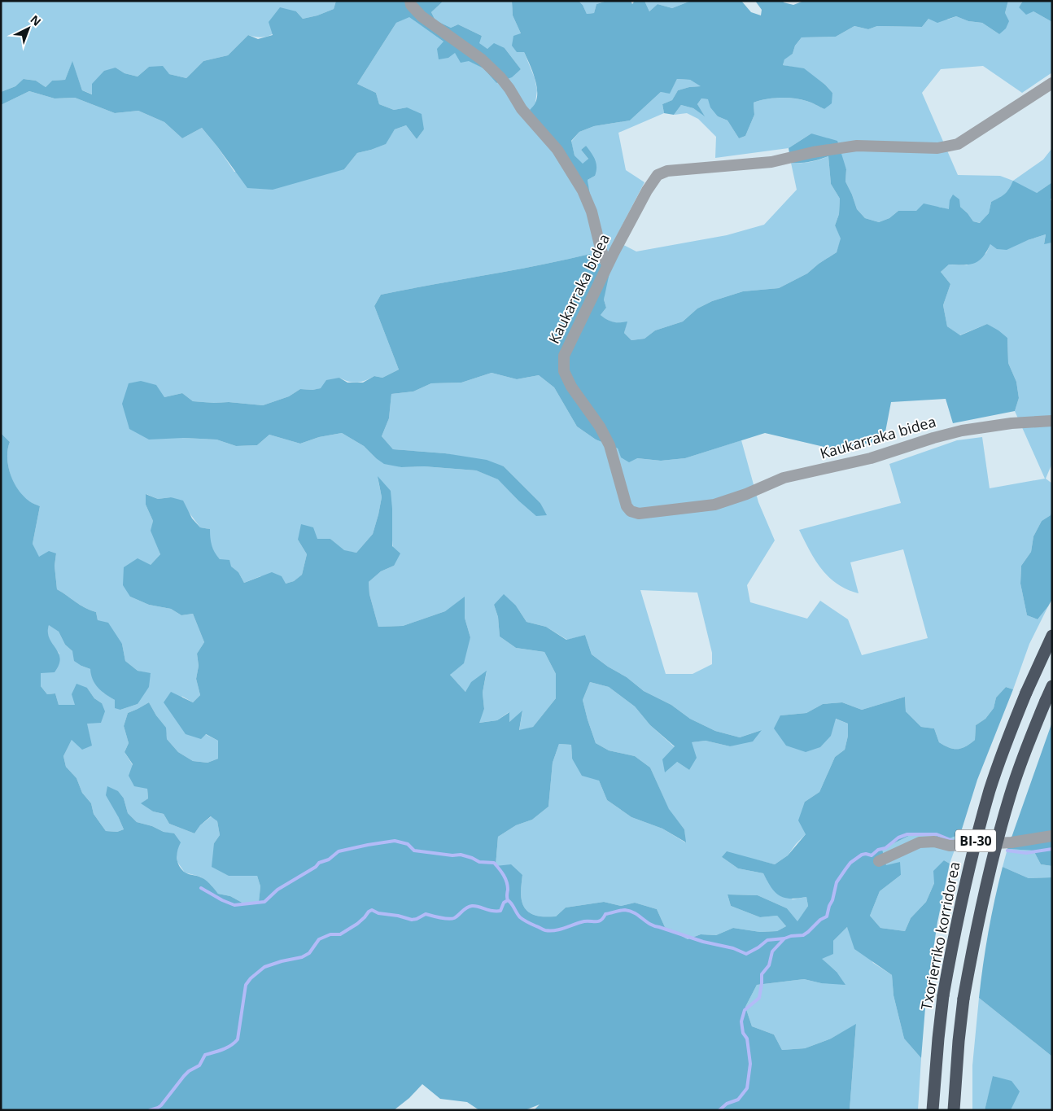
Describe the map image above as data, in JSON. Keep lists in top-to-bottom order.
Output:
{
  "streets": {
    "highway": ["BI-30", "Txorierriko korridorea"],
    "street": ["Kaukarraka bidea"]
  },
  "north": "top right"
}
